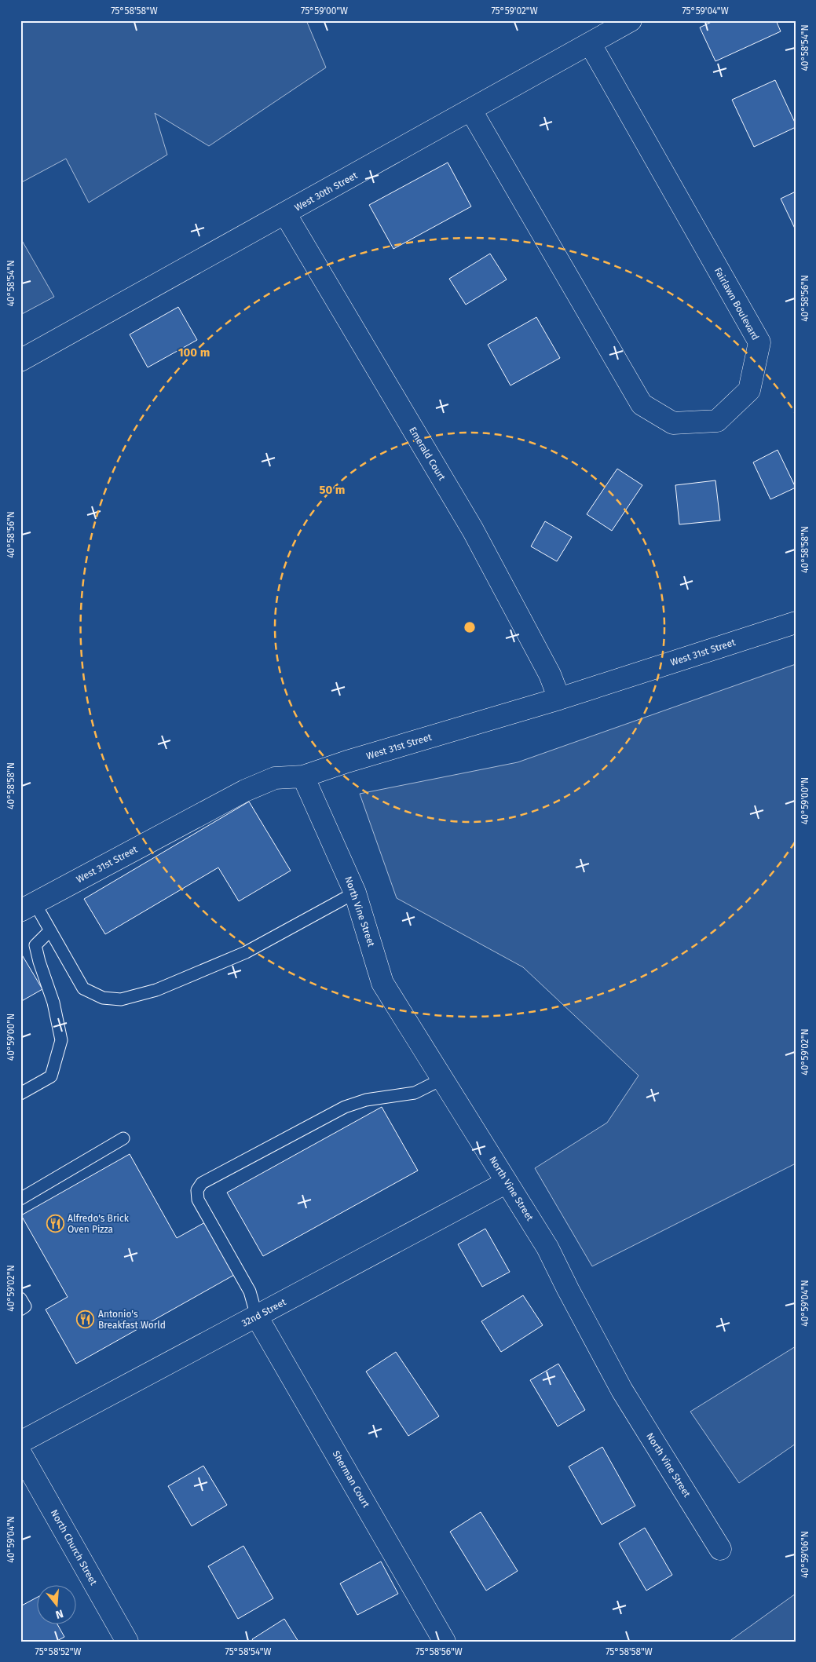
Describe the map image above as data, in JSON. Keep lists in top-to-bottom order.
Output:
{
  "streets": {
    "street": [
      "West 30th Street",
      "Fairlawn Boulevard",
      "Emerald Court",
      "West 31st Street",
      "North Vine Street",
      "32nd Street",
      "Sherman Court",
      "North Church Street"
    ]
  },
  "crossings": [
    ["West 30th Street", "Fairlawn Boulevard"],
    ["West 30th Street", "Emerald Court"],
    ["Emerald Court", "West 31st Street"],
    ["West 31st Street", "North Vine Street"],
    ["North Vine Street", "32nd Street"],
    ["32nd Street", "Sherman Court"]
  ],
  "places": {
    "restaurant": ["Alfredo's Brick Oven Pizza", "Antonio's Breakfast World"]
  },
  "north": "bottom",
  "coordinates": [
    "75°58'58\"W",
    "75°59'00\"W",
    "75°59'02\"W",
    "75°59'04\"W",
    "40°58'54\"N",
    "40°58'56\"N",
    "40°58'58\"N",
    "40°59'00\"N",
    "40°59'02\"N",
    "40°59'04\"N",
    "40°59'06\"N",
    "75°58'52\"W",
    "75°58'54\"W",
    "75°58'56\"W"
  ],
  "rings": ["100 m", "50 m"]
}
